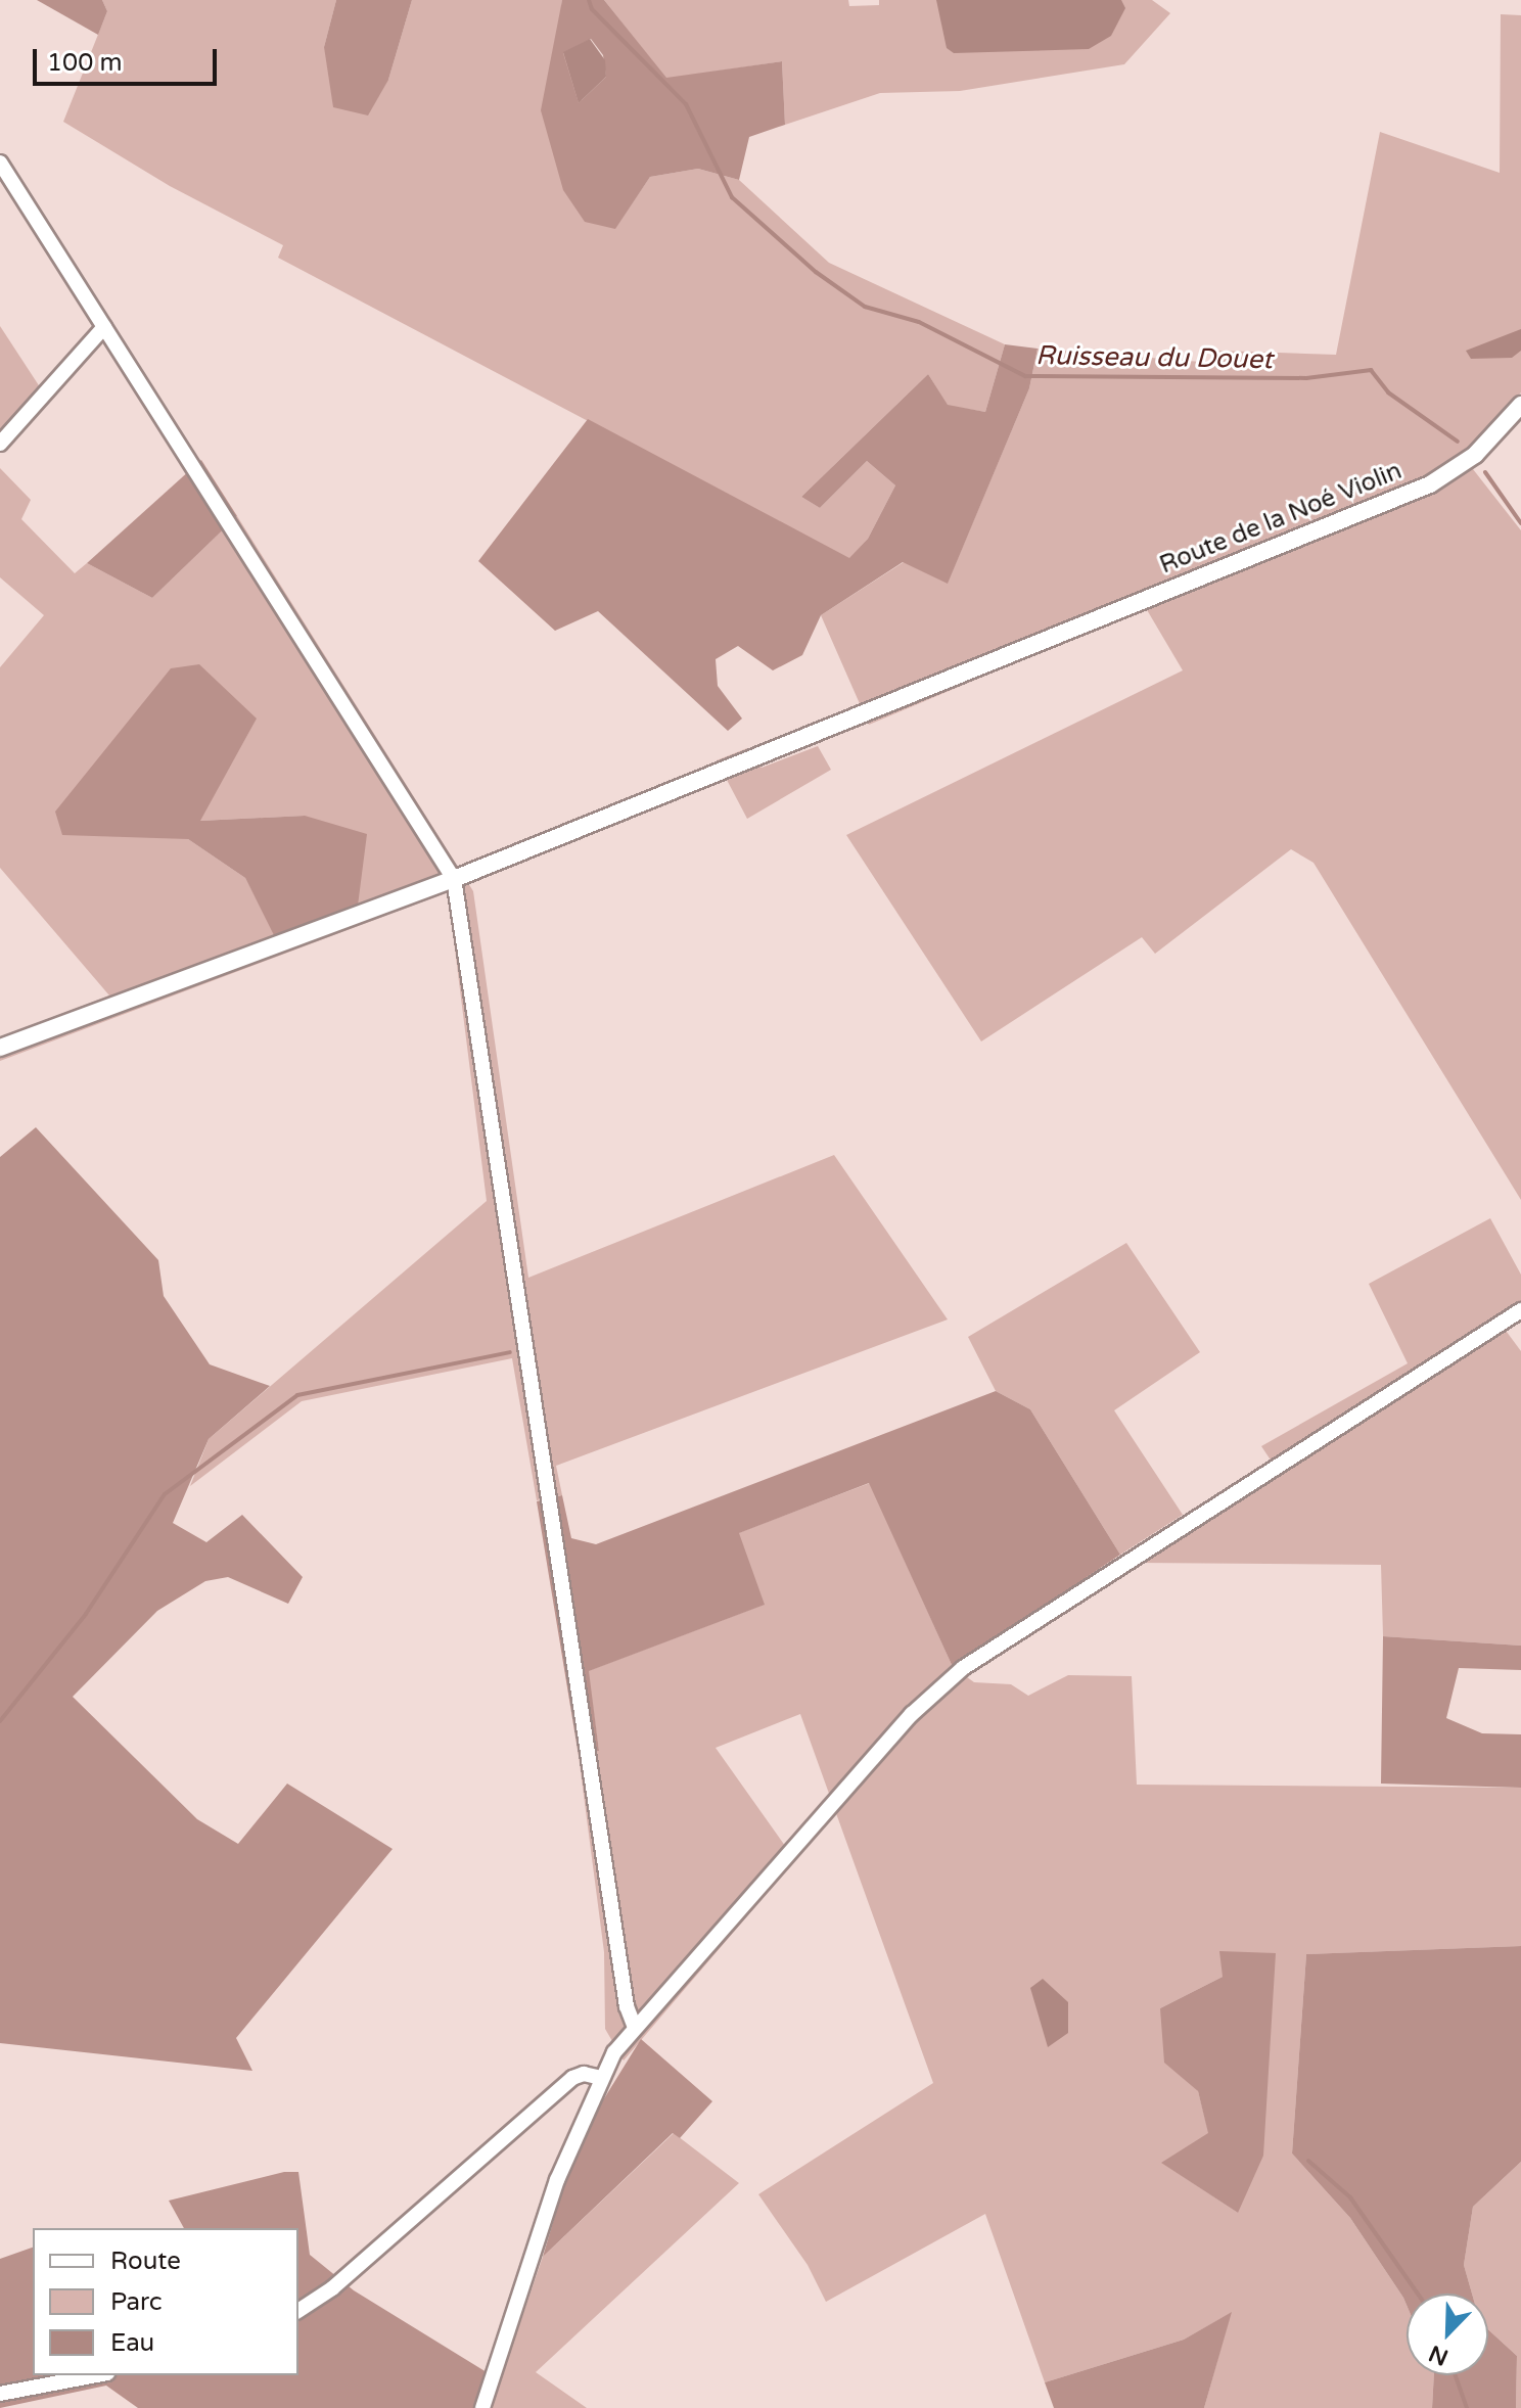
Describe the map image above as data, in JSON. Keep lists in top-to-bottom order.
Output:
{
  "streets": {
    "street": ["Route de la Noé Violin"]
  },
  "water": ["Ruisseau du Douet"],
  "legend": ["Route", "Parc", "Eau"],
  "scale_bar": "100 m",
  "north": "bottom left"
}
